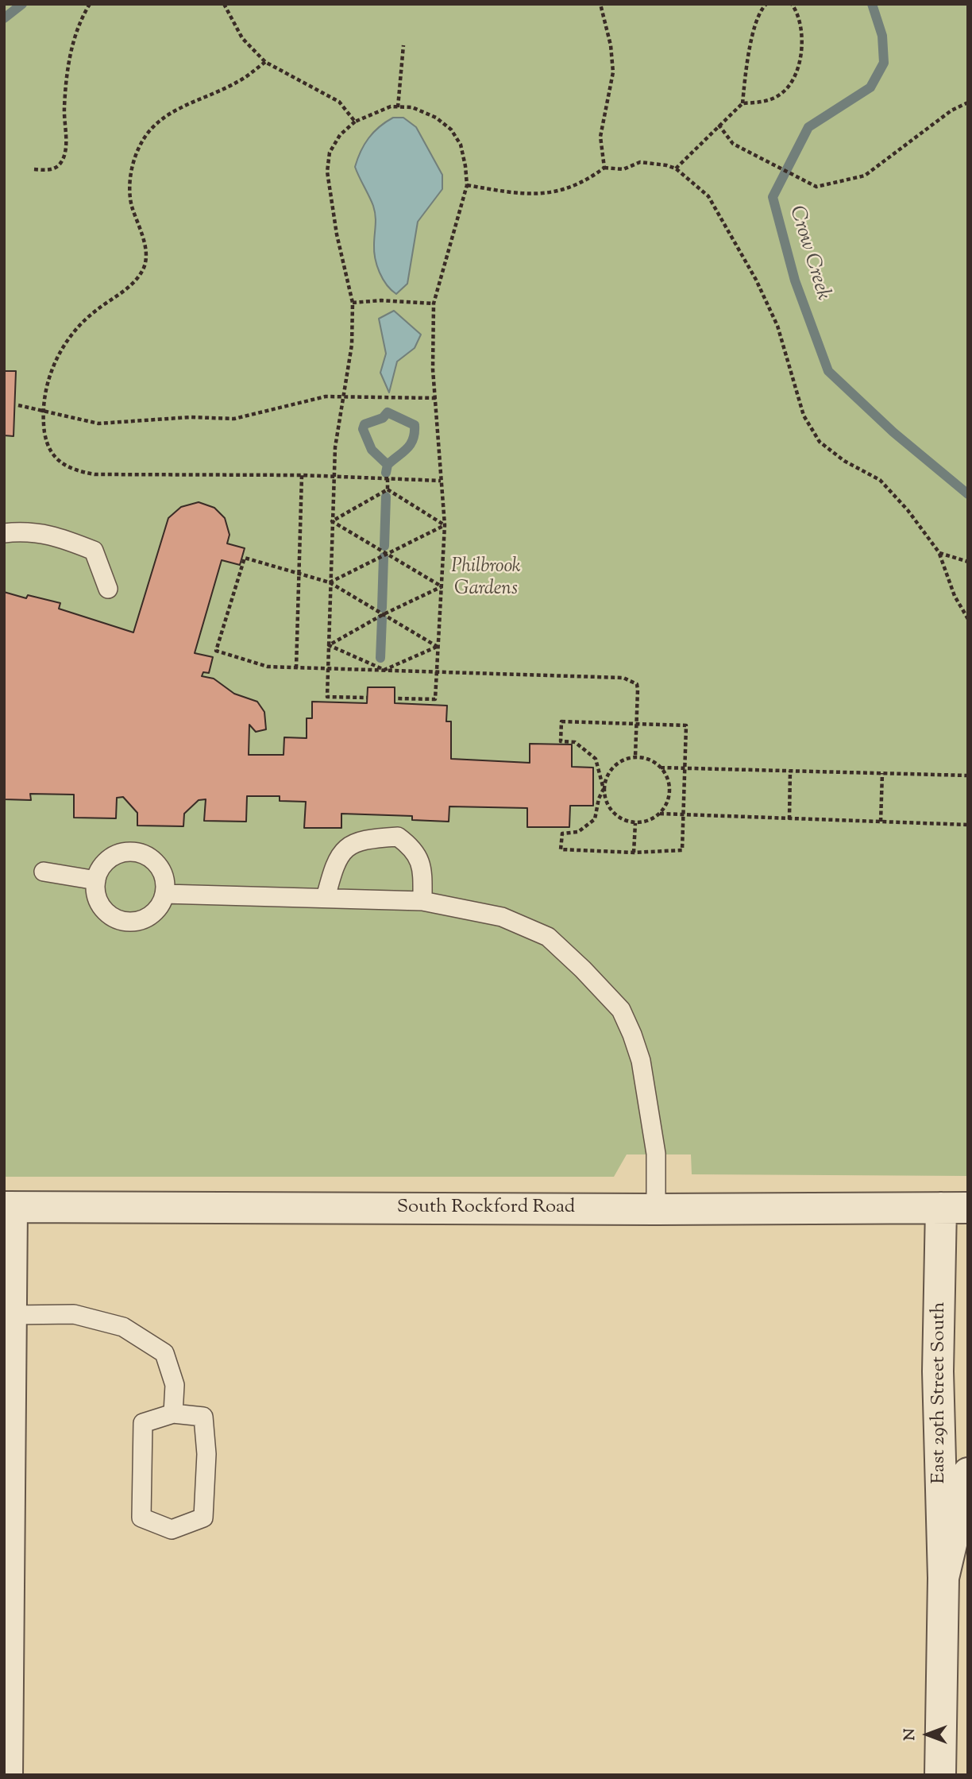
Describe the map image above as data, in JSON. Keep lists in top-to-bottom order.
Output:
{
  "streets": {
    "street": ["South Rockford Road", "East 29th Street South"]
  },
  "crossings": [
    ["South Rockford Road", "East 29th Street South"]
  ],
  "water": ["Crow Creek"],
  "parks": ["Philbrook Gardens"],
  "north": "left"
}
